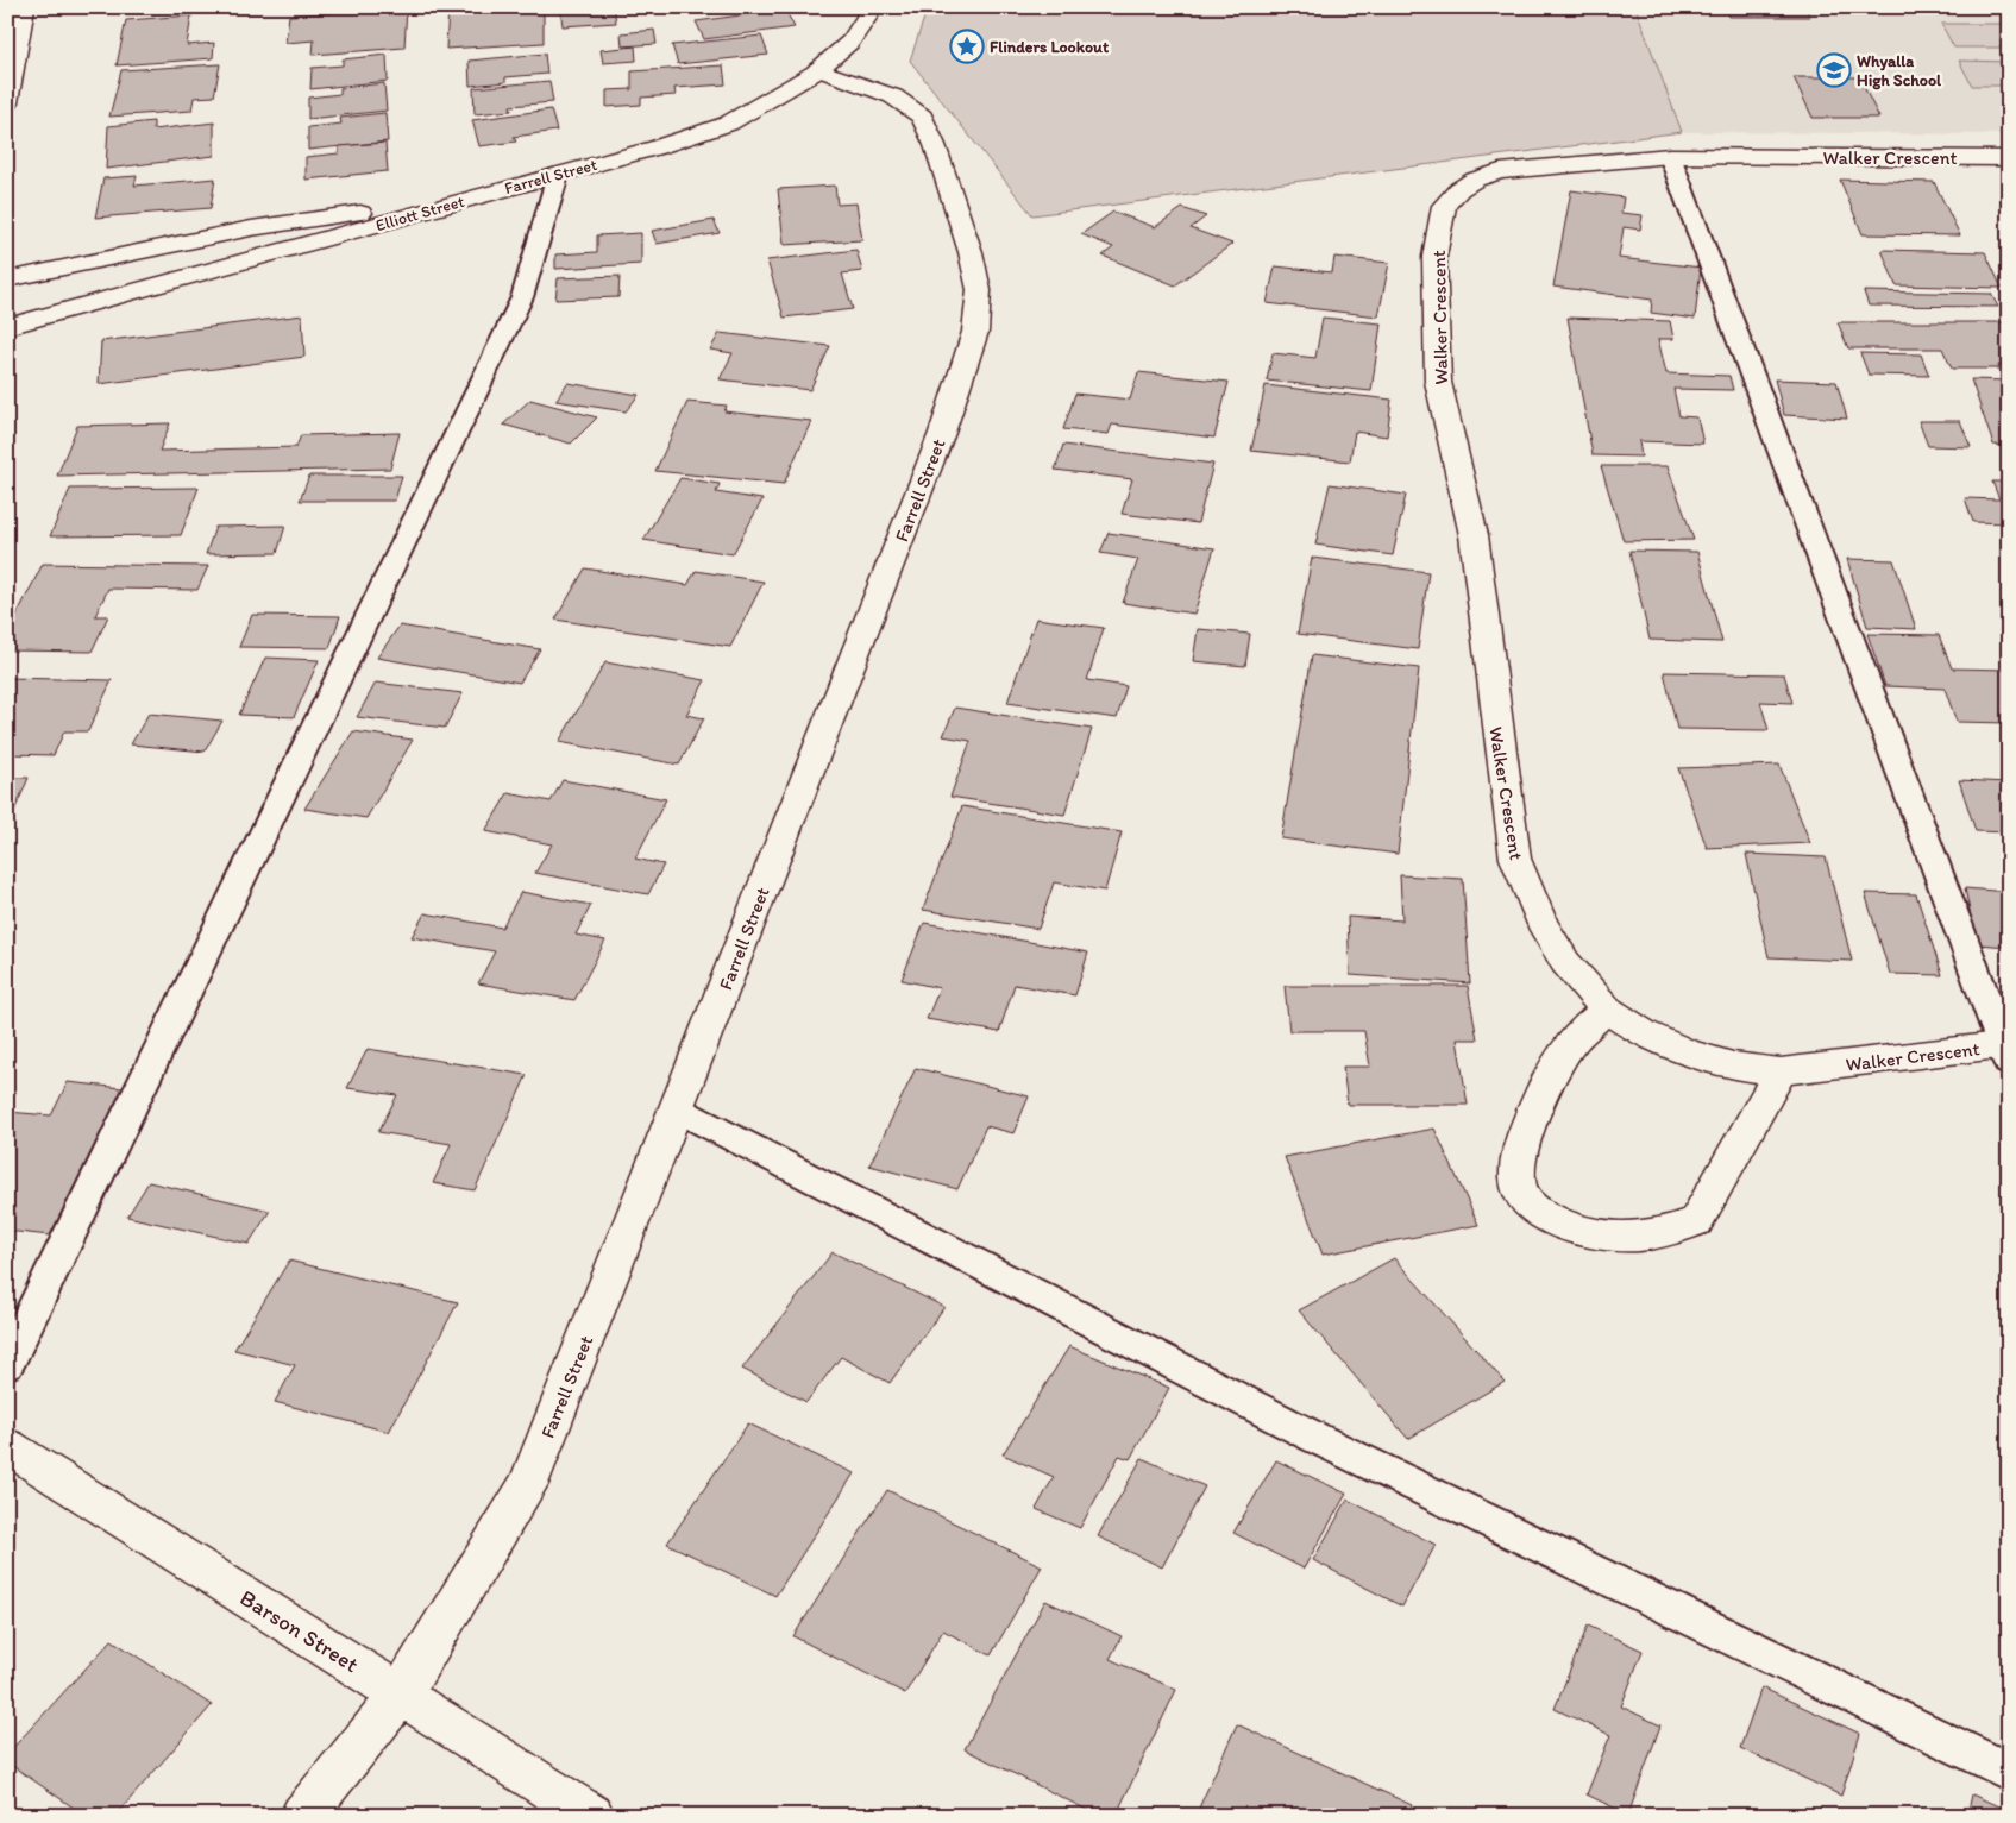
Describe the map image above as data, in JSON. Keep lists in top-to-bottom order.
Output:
{
  "streets": {
    "street": [
      "Walker Crescent",
      "Farrell Street",
      "Elliott Street",
      "Barson Street"
    ]
  },
  "crossings": [
    ["Farrell Street", "Elliott Street"],
    ["Farrell Street", "Barson Street"]
  ],
  "places": {
    "place": ["Flinders Lookout"],
    "school or university": ["Whyalla High School"]
  }
}
